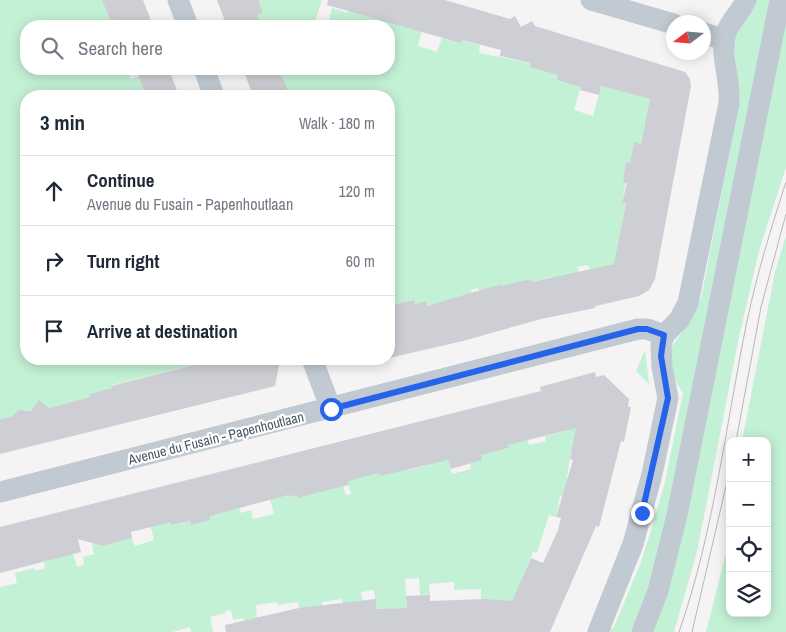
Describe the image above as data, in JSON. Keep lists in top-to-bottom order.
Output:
{
  "streets": {
    "street": ["Avenue du Fusain - Papenhoutlaan"]
  },
  "north": "left",
  "page": {
    "search": "Search here",
    "heading": ["3 min", "Walk · 180 m"],
    "list": [
      ["Continue", "Avenue du Fusain - Papenhoutlaan", "120 m"],
      ["Turn right", "60 m"],
      "Arrive at destination"
    ],
    "map_buttons": ["+", "−"]
  }
}
